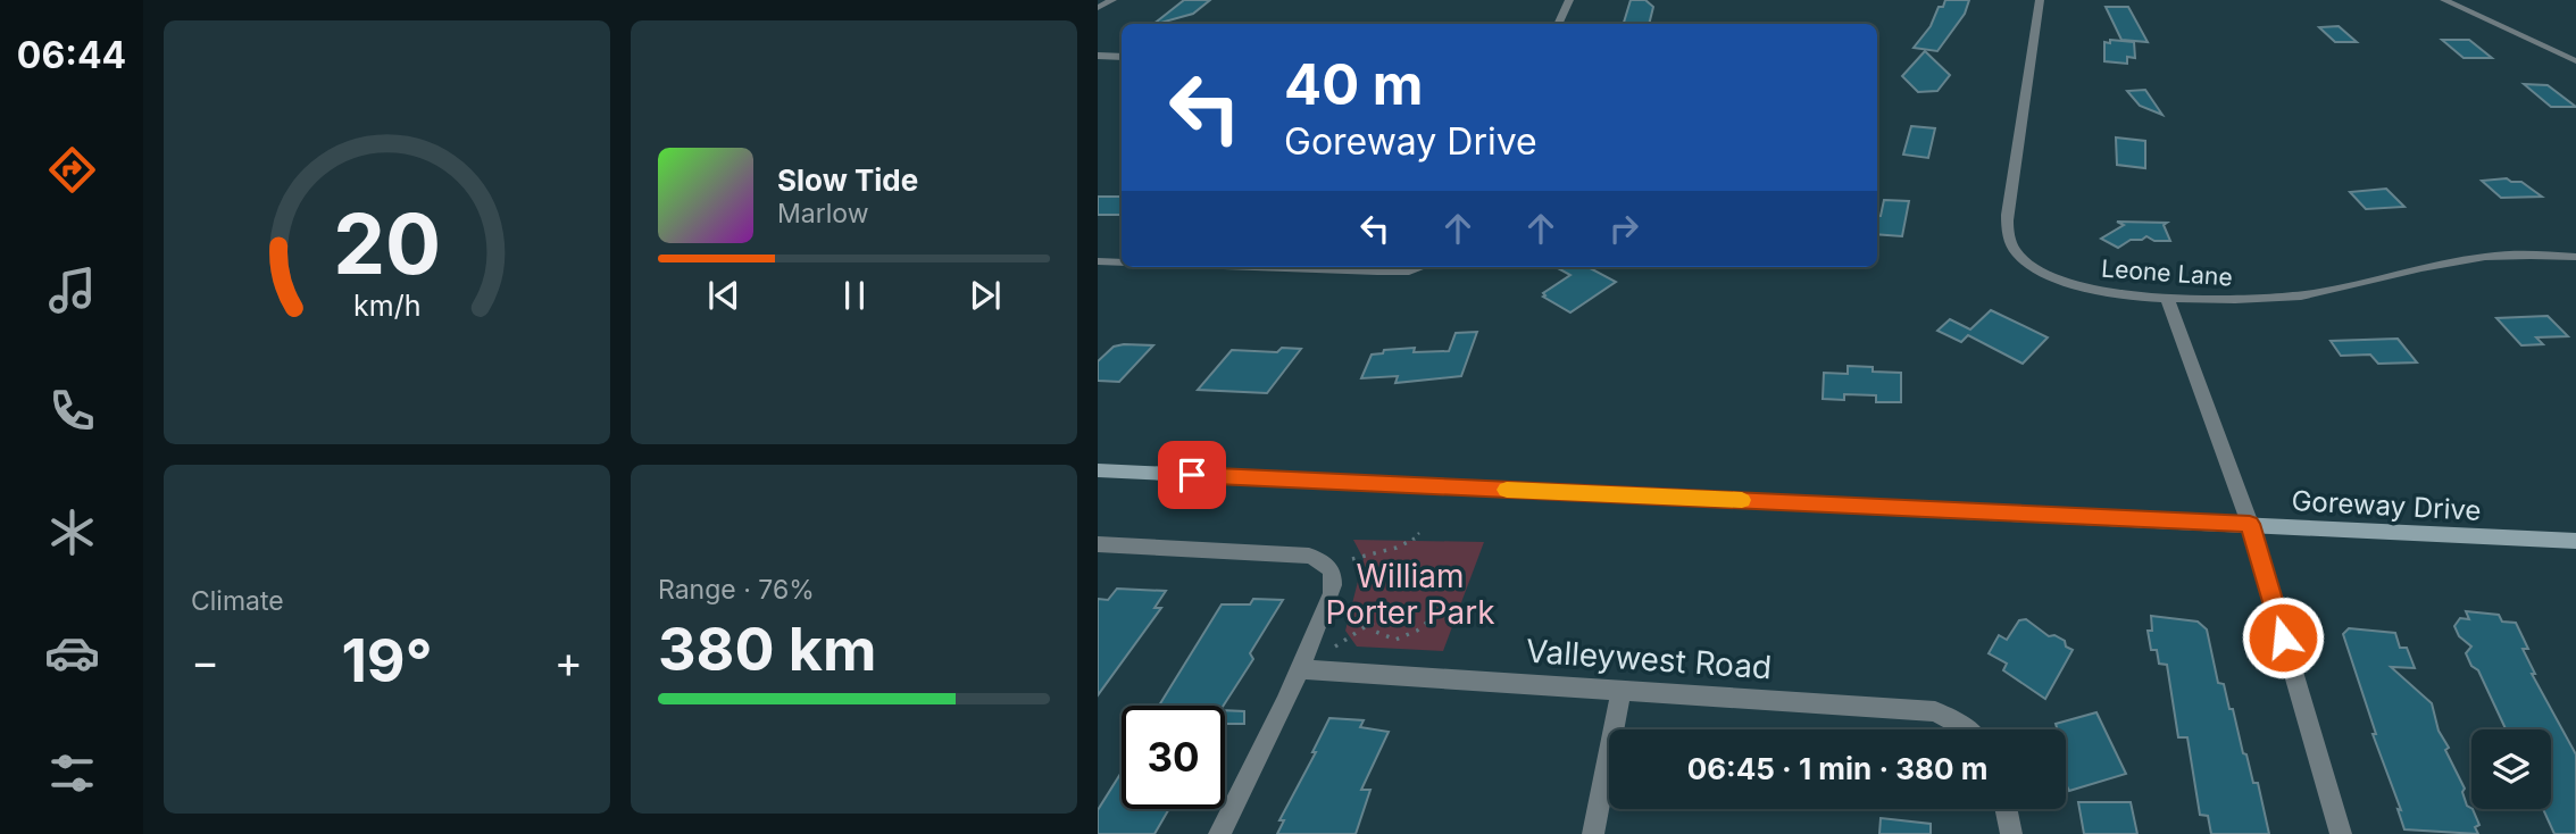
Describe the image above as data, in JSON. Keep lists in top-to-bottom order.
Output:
{
  "streets": {
    "street": ["Leone Lane", "Goreway Drive", "Valleywest Road"]
  },
  "parks": ["William Porter Park"],
  "page": {
    "tabs": "06:44",
    "turn": ["40 m", "Goreway Drive"],
    "song": ["Slow Tide", "Marlow"],
    "tile": [
      "Climate",
      ["Range · 76%", "380 km"]
    ],
    "heat": ["−", "19°", "+"],
    "limit": "30",
    "trip": "06:45 · 1 min · 380 m",
    "gauge": ["20", "km/h"]
  }
}
